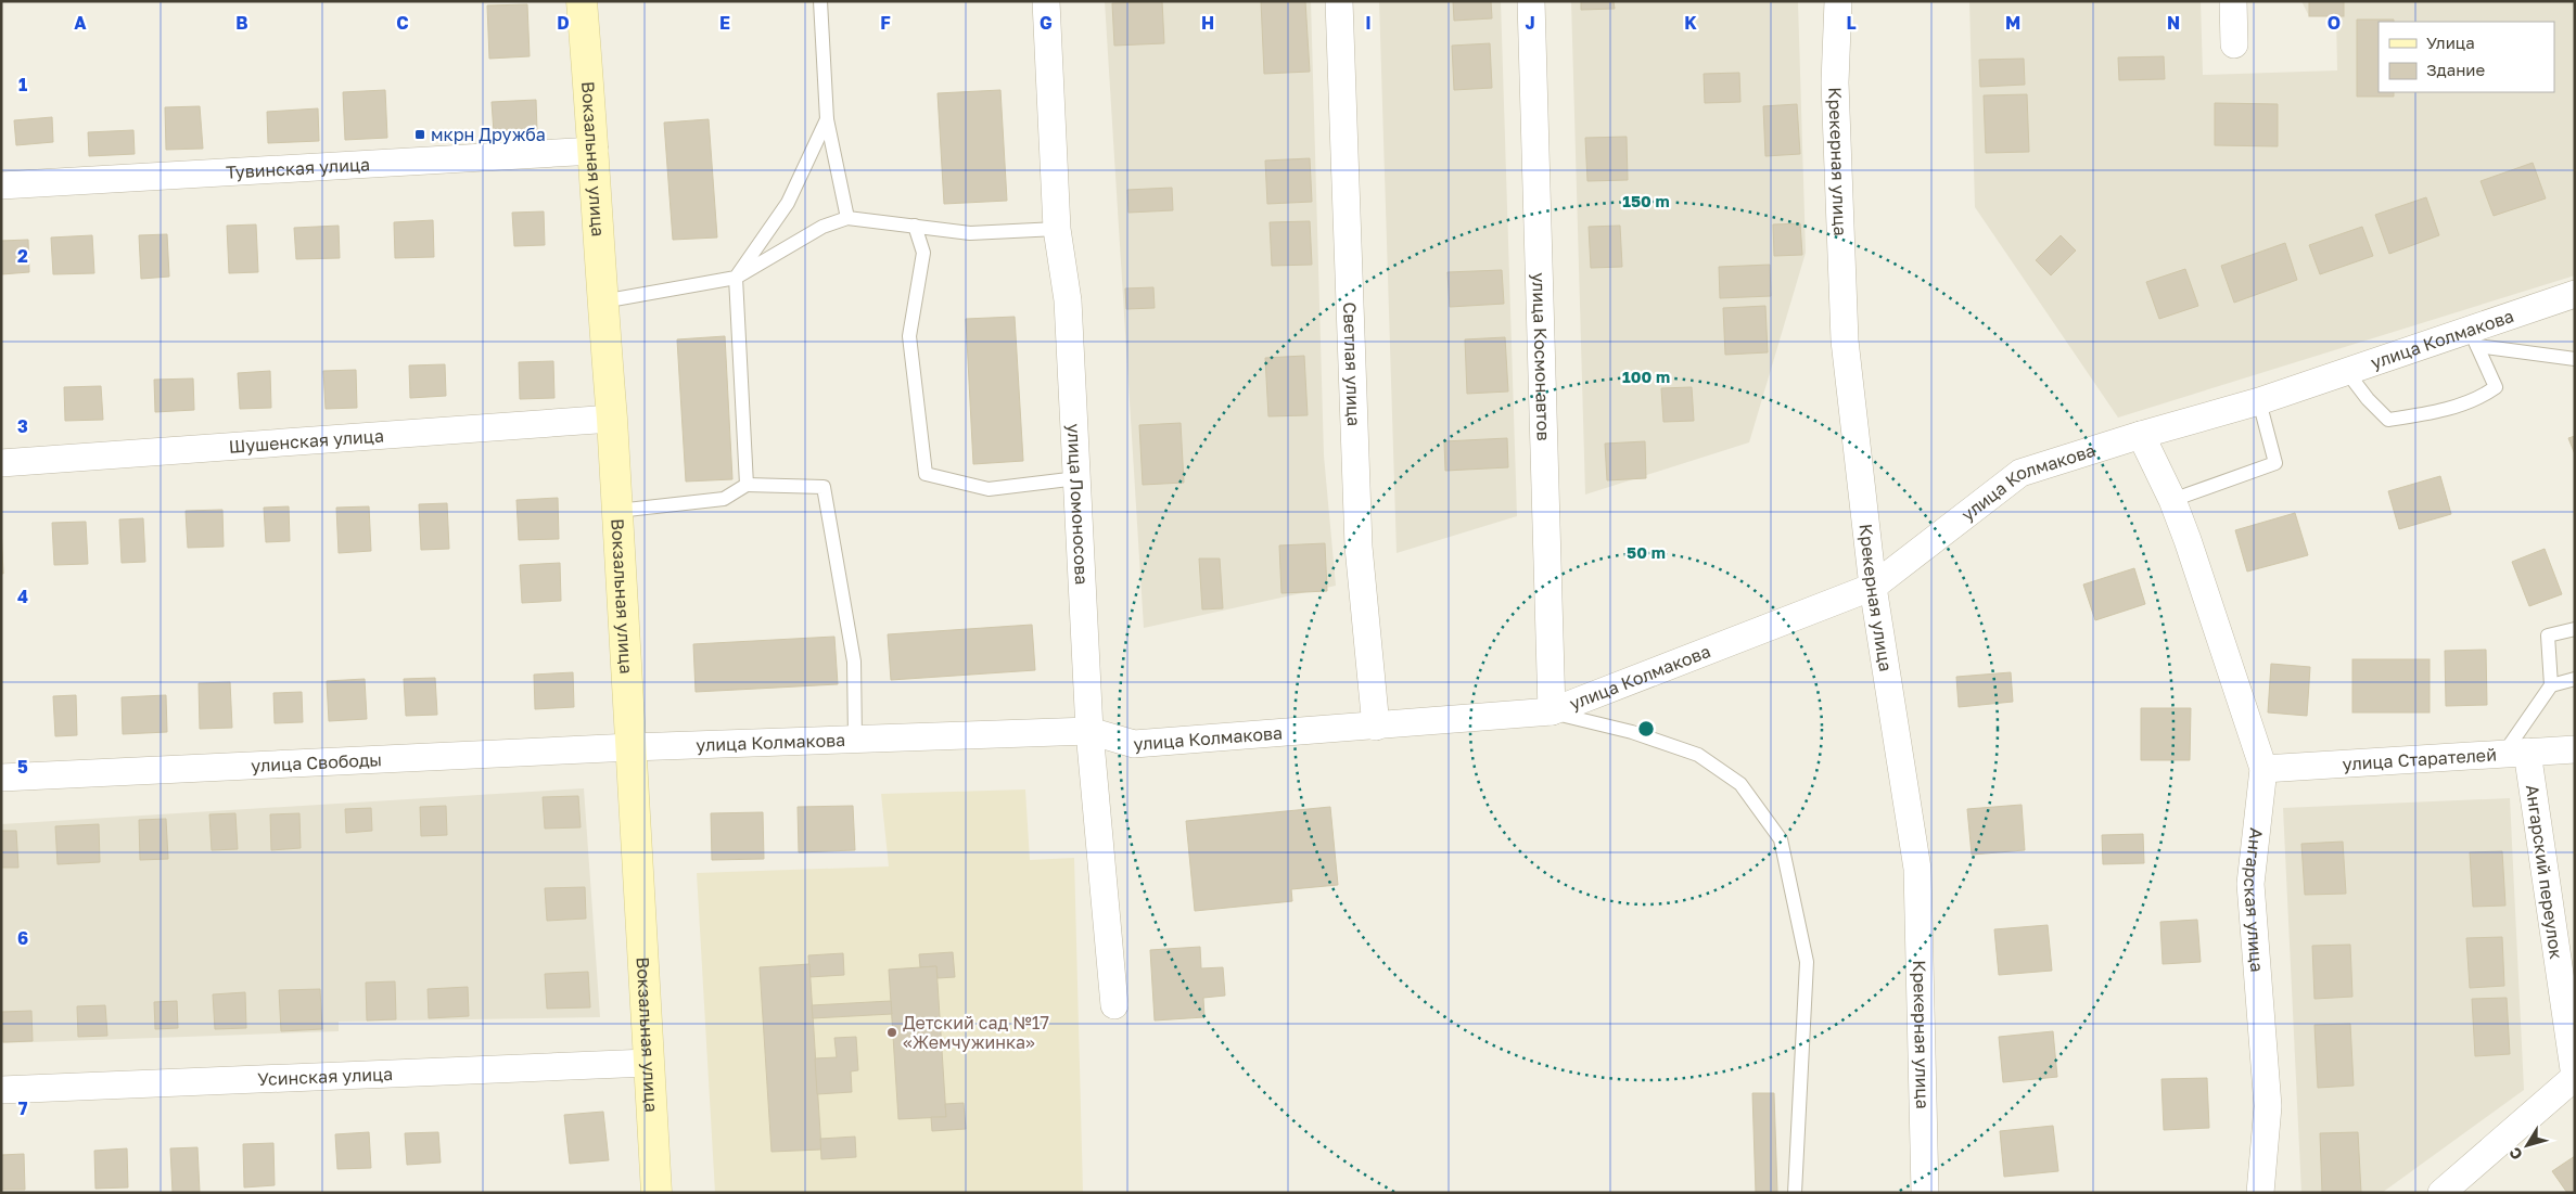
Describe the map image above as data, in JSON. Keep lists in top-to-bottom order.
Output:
{
  "streets": {
    "street": [
      "Вокзальная улица",
      "Крекерная улица",
      "Тувинская улица",
      "улица Колмакова",
      "улица Космонавтов",
      "Светлая улица",
      "Шушенская улица",
      "улица Ломоносова",
      "улица Старателей",
      "улица Свободы",
      "Ангарский переулок",
      "Ангарская улица",
      "Усинская улица"
    ]
  },
  "crossings": [
    ["Вокзальная улица", "Тувинская улица"],
    ["Вокзальная улица", "улица Колмакова"],
    ["Вокзальная улица", "Шушенская улица"],
    ["Вокзальная улица", "улица Свободы"],
    ["Вокзальная улица", "Усинская улица"],
    ["Крекерная улица", "улица Колмакова"],
    ["улица Колмакова", "улица Космонавтов"],
    ["улица Колмакова", "Светлая улица"],
    ["улица Колмакова", "улица Ломоносова"],
    ["улица Колмакова", "улица Свободы"],
    ["улица Колмакова", "Ангарская улица"],
    ["улица Старателей", "Ангарский переулок"],
    ["улица Старателей", "Ангарская улица"]
  ],
  "places": {
    "transit": ["мкрн Дружба"],
    "other": ["Детский сад №17 «Жемчужинка»"]
  },
  "legend": ["Улица", "Здание"],
  "north": "bottom left",
  "grid": {
    "columns": [
      "A",
      "B",
      "C",
      "D",
      "E",
      "F",
      "G",
      "H",
      "I",
      "J",
      "K",
      "L",
      "M",
      "N",
      "O"
    ],
    "rows": [
      "1",
      "2",
      "3",
      "4",
      "5",
      "6",
      "7"
    ]
  },
  "rings": ["150 m", "100 m", "50 m"]
}
